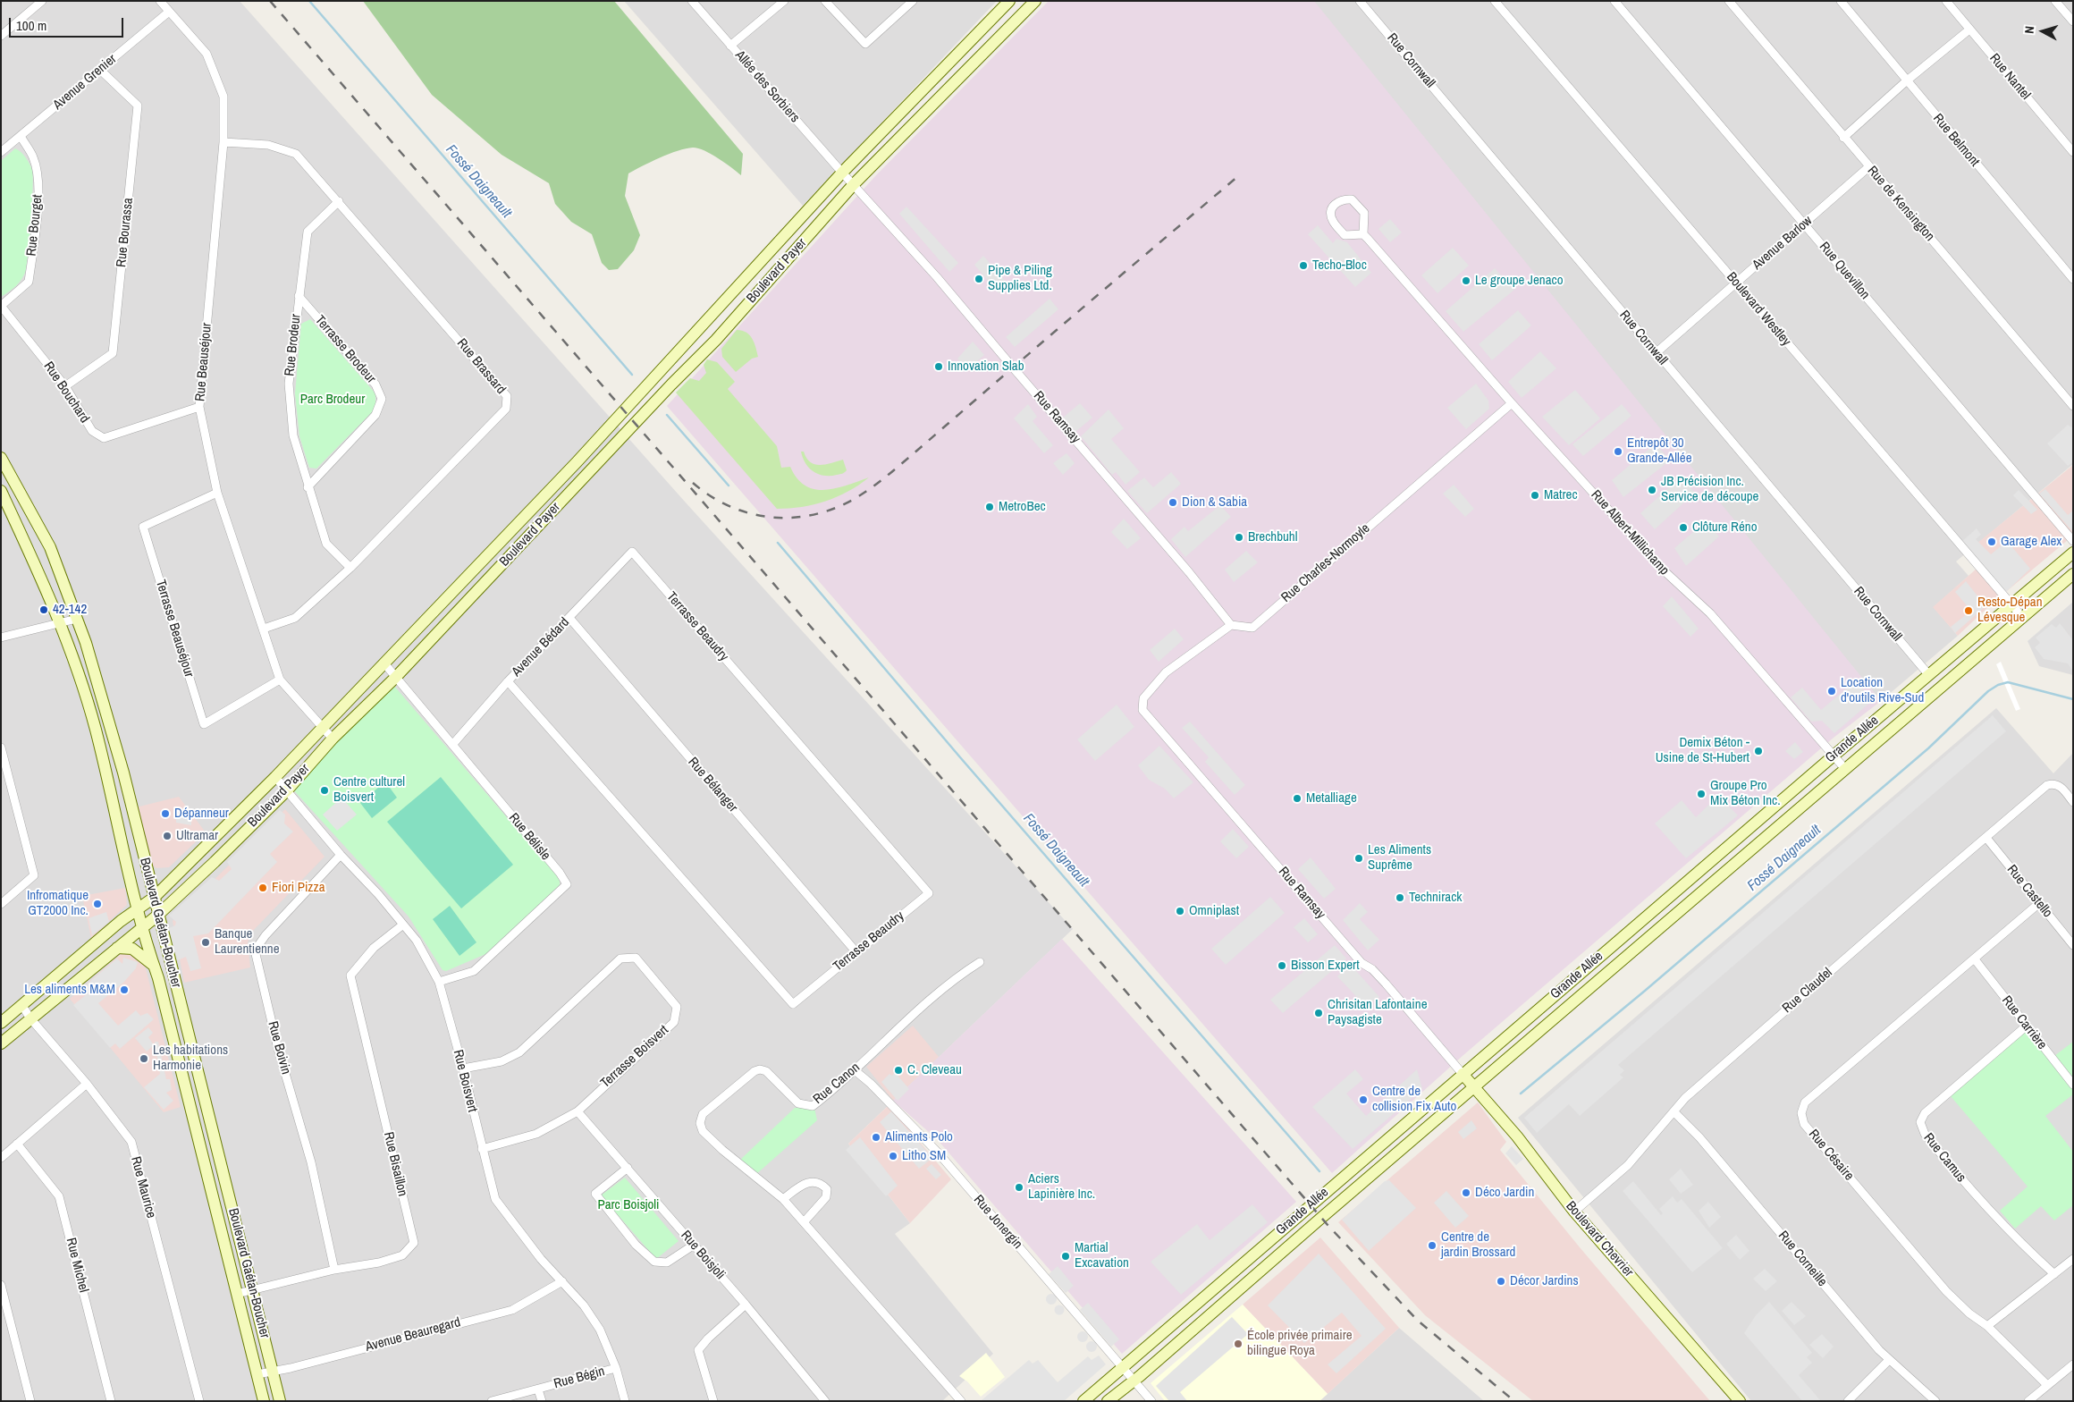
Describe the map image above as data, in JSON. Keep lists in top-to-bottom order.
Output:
{
  "streets": {
    "main road": [
      "Boulevard Payer",
      "Grande Allée",
      "Boulevard Gaétan-Boucher",
      "Boulevard Chevrier"
    ],
    "street": [
      "Rue Cornwall",
      "Rue Nantel",
      "Avenue Grenier",
      "Allée des Sorbiers",
      "Rue Belmont",
      "Rue de Kensington",
      "Rue Bourget",
      "Rue Bourassa",
      "Avenue Barlow",
      "Rue Quevillon",
      "Boulevard Westley",
      "Rue Brodeur",
      "Terrasse Brodeur",
      "Rue Beauséjour",
      "Rue Brassard",
      "Rue Bouchard",
      "Rue Ramsay",
      "Rue Albert-Millichamp",
      "Rue Charles-Normoyle",
      "Terrasse Beaudry",
      "Terrasse Beauséjour",
      "Avenue Bédard",
      "Rue Bélanger",
      "Rue Bélisle",
      "Rue Castello",
      "Rue Claudel",
      "Rue Carrière",
      "Rue Boivin",
      "Terrasse Boisvert",
      "Rue Boisvert",
      "Rue Canon",
      "Rue Césaire",
      "Rue Camus",
      "Rue Bisaillon",
      "Rue Maurice",
      "Rue Jonergin",
      "Rue Boisjoli",
      "Rue Corneille",
      "Rue Michel",
      "Avenue Beauregard",
      "Rue Bégin"
    ]
  },
  "crossings": [
    ["Rue Cornwall", "Avenue Barlow"],
    ["Rue Cornwall", "Grande Allée"],
    ["Avenue Grenier", "Rue Bourget"],
    ["Avenue Grenier", "Rue Bourassa"],
    ["Avenue Grenier", "Rue Beauséjour"],
    ["Allée des Sorbiers", "Boulevard Payer"],
    ["Allée des Sorbiers", "Rue Ramsay"],
    ["Rue de Kensington", "Avenue Barlow"],
    ["Rue Bourget", "Rue Bouchard"],
    ["Rue Bourassa", "Rue Bouchard"],
    ["Avenue Barlow", "Rue Quevillon"],
    ["Avenue Barlow", "Boulevard Westley"],
    ["Boulevard Payer", "Rue Beauséjour"],
    ["Boulevard Payer", "Rue Ramsay"],
    ["Boulevard Payer", "Rue Bélisle"],
    ["Boulevard Payer", "Boulevard Gaétan-Boucher"],
    ["Boulevard Payer", "Rue Boisvert"],
    ["Boulevard Payer", "Rue Maurice"],
    ["Boulevard Westley", "Grande Allée"],
    ["Rue Brodeur", "Terrasse Brodeur"],
    ["Rue Brodeur", "Rue Brassard"],
    ["Rue Beauséjour", "Rue Brassard"],
    ["Rue Beauséjour", "Rue Bouchard"],
    ["Rue Beauséjour", "Terrasse Beauséjour"],
    ["Rue Ramsay", "Rue Charles-Normoyle"],
    ["Rue Ramsay", "Grande Allée"],
    ["Rue Ramsay", "Boulevard Chevrier"],
    ["Rue Albert-Millichamp", "Rue Charles-Normoyle"],
    ["Rue Albert-Millichamp", "Grande Allée"],
    ["Terrasse Beaudry", "Avenue Bédard"],
    ["Terrasse Beaudry", "Rue Bélanger"],
    ["Avenue Bédard", "Rue Bélanger"],
    ["Avenue Bédard", "Rue Bélisle"],
    ["Grande Allée", "Rue Jonergin"],
    ["Grande Allée", "Boulevard Chevrier"],
    ["Rue Bélisle", "Rue Boisvert"],
    ["Rue Castello", "Rue Claudel"],
    ["Rue Castello", "Rue Césaire"],
    ["Boulevard Gaétan-Boucher", "Rue Bisaillon"],
    ["Boulevard Gaétan-Boucher", "Avenue Beauregard"],
    ["Rue Claudel", "Boulevard Chevrier"],
    ["Rue Claudel", "Rue Corneille"],
    ["Rue Carrière", "Rue Césaire"],
    ["Rue Carrière", "Rue Camus"],
    ["Rue Boivin", "Rue Boisvert"],
    ["Rue Boivin", "Rue Bisaillon"],
    ["Terrasse Boisvert", "Rue Boisvert"],
    ["Terrasse Boisvert", "Rue Boisjoli"],
    ["Rue Boisvert", "Rue Bisaillon"],
    ["Rue Boisvert", "Avenue Beauregard"],
    ["Rue Boisvert", "Rue Bégin"],
    ["Rue Canon", "Rue Jonergin"]
  ],
  "water": ["Fossé Daigneault"],
  "parks": ["Parc Brodeur", "Parc Boisjoli"],
  "places": [
    "Techo-Bloc",
    "Pipe & Piling Supplies Ltd.",
    "Le groupe Jenaco",
    "Innovation Slab",
    "Entrepôt 30 Grande-Allée",
    "JB Précision Inc. Service de découpe",
    "Matrec",
    "Dion & Sabia",
    "MetroBec",
    "Clôture Réno",
    "Brechbuhl",
    "Garage Alex",
    "42-142",
    "Resto-Dépan Lévesque",
    "Location d'outils Rive-Sud",
    "Demix Béton - Usine de St-Hubert",
    "Centre culturel Boisvert",
    "Groupe Pro Mix Béton Inc.",
    "Metalliage",
    "Dépanneur",
    "Ultramar",
    "Les Aliments Suprême",
    "Fiori Pizza",
    "Technirack",
    "Infromatique GT2000 Inc.",
    "Omniplast",
    "Banque Laurentienne",
    "Bisson Expert",
    "Les aliments M&M",
    "Chrisitan Lafontaine Paysagiste",
    "Les habitations Harmonie",
    "C. Cleveau",
    "Centre de collision Fix Auto",
    "Aliments Polo",
    "Litho SM",
    "Aciers Lapinière Inc.",
    "Déco Jardin",
    "Centre de jardin Brossard",
    "Martial Excavation",
    "Décor Jardins",
    "École privée primaire bilingue Roya"
  ],
  "scale_bar": "100 m",
  "north": "left"
}
